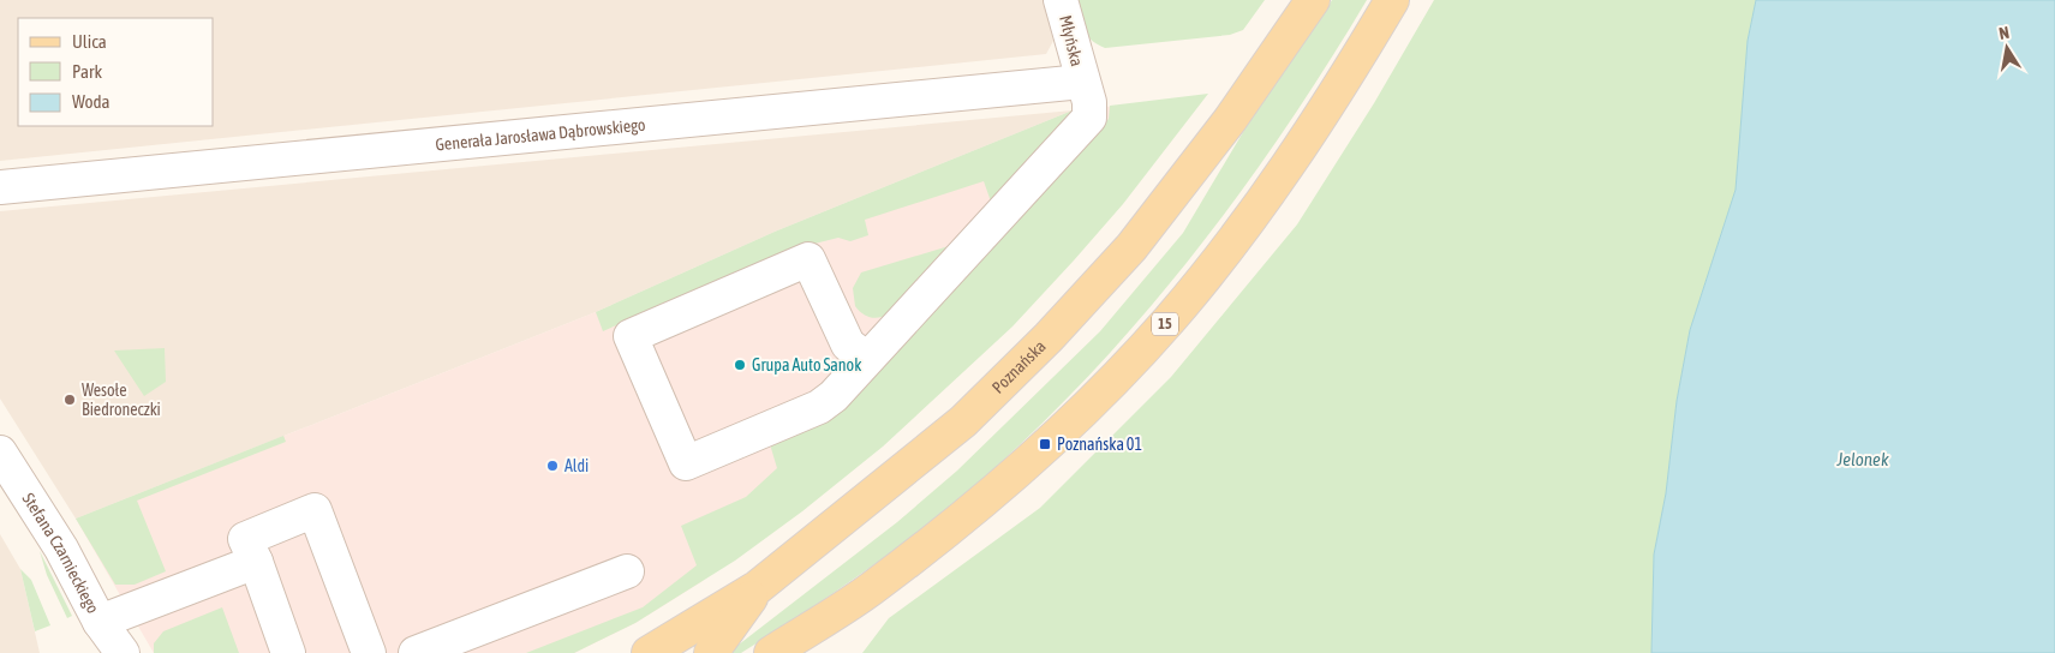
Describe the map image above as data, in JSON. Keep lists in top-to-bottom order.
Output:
{
  "streets": {
    "main road": ["15", "Poznańska"],
    "street": ["Młyńska", "Generała Jarosława Dąbrowskiego", "Stefana Czarnieckiego"]
  },
  "crossings": [
    ["Młyńska", "Generała Jarosława Dąbrowskiego"]
  ],
  "water": ["Jelonek"],
  "places": {
    "other": ["Grupa Auto Sanok", "Wesołe Biedroneczki", "Aldi"],
    "transit": ["Poznańska 01"]
  },
  "legend": ["Ulica", "Park", "Woda"],
  "north": "top"
}
